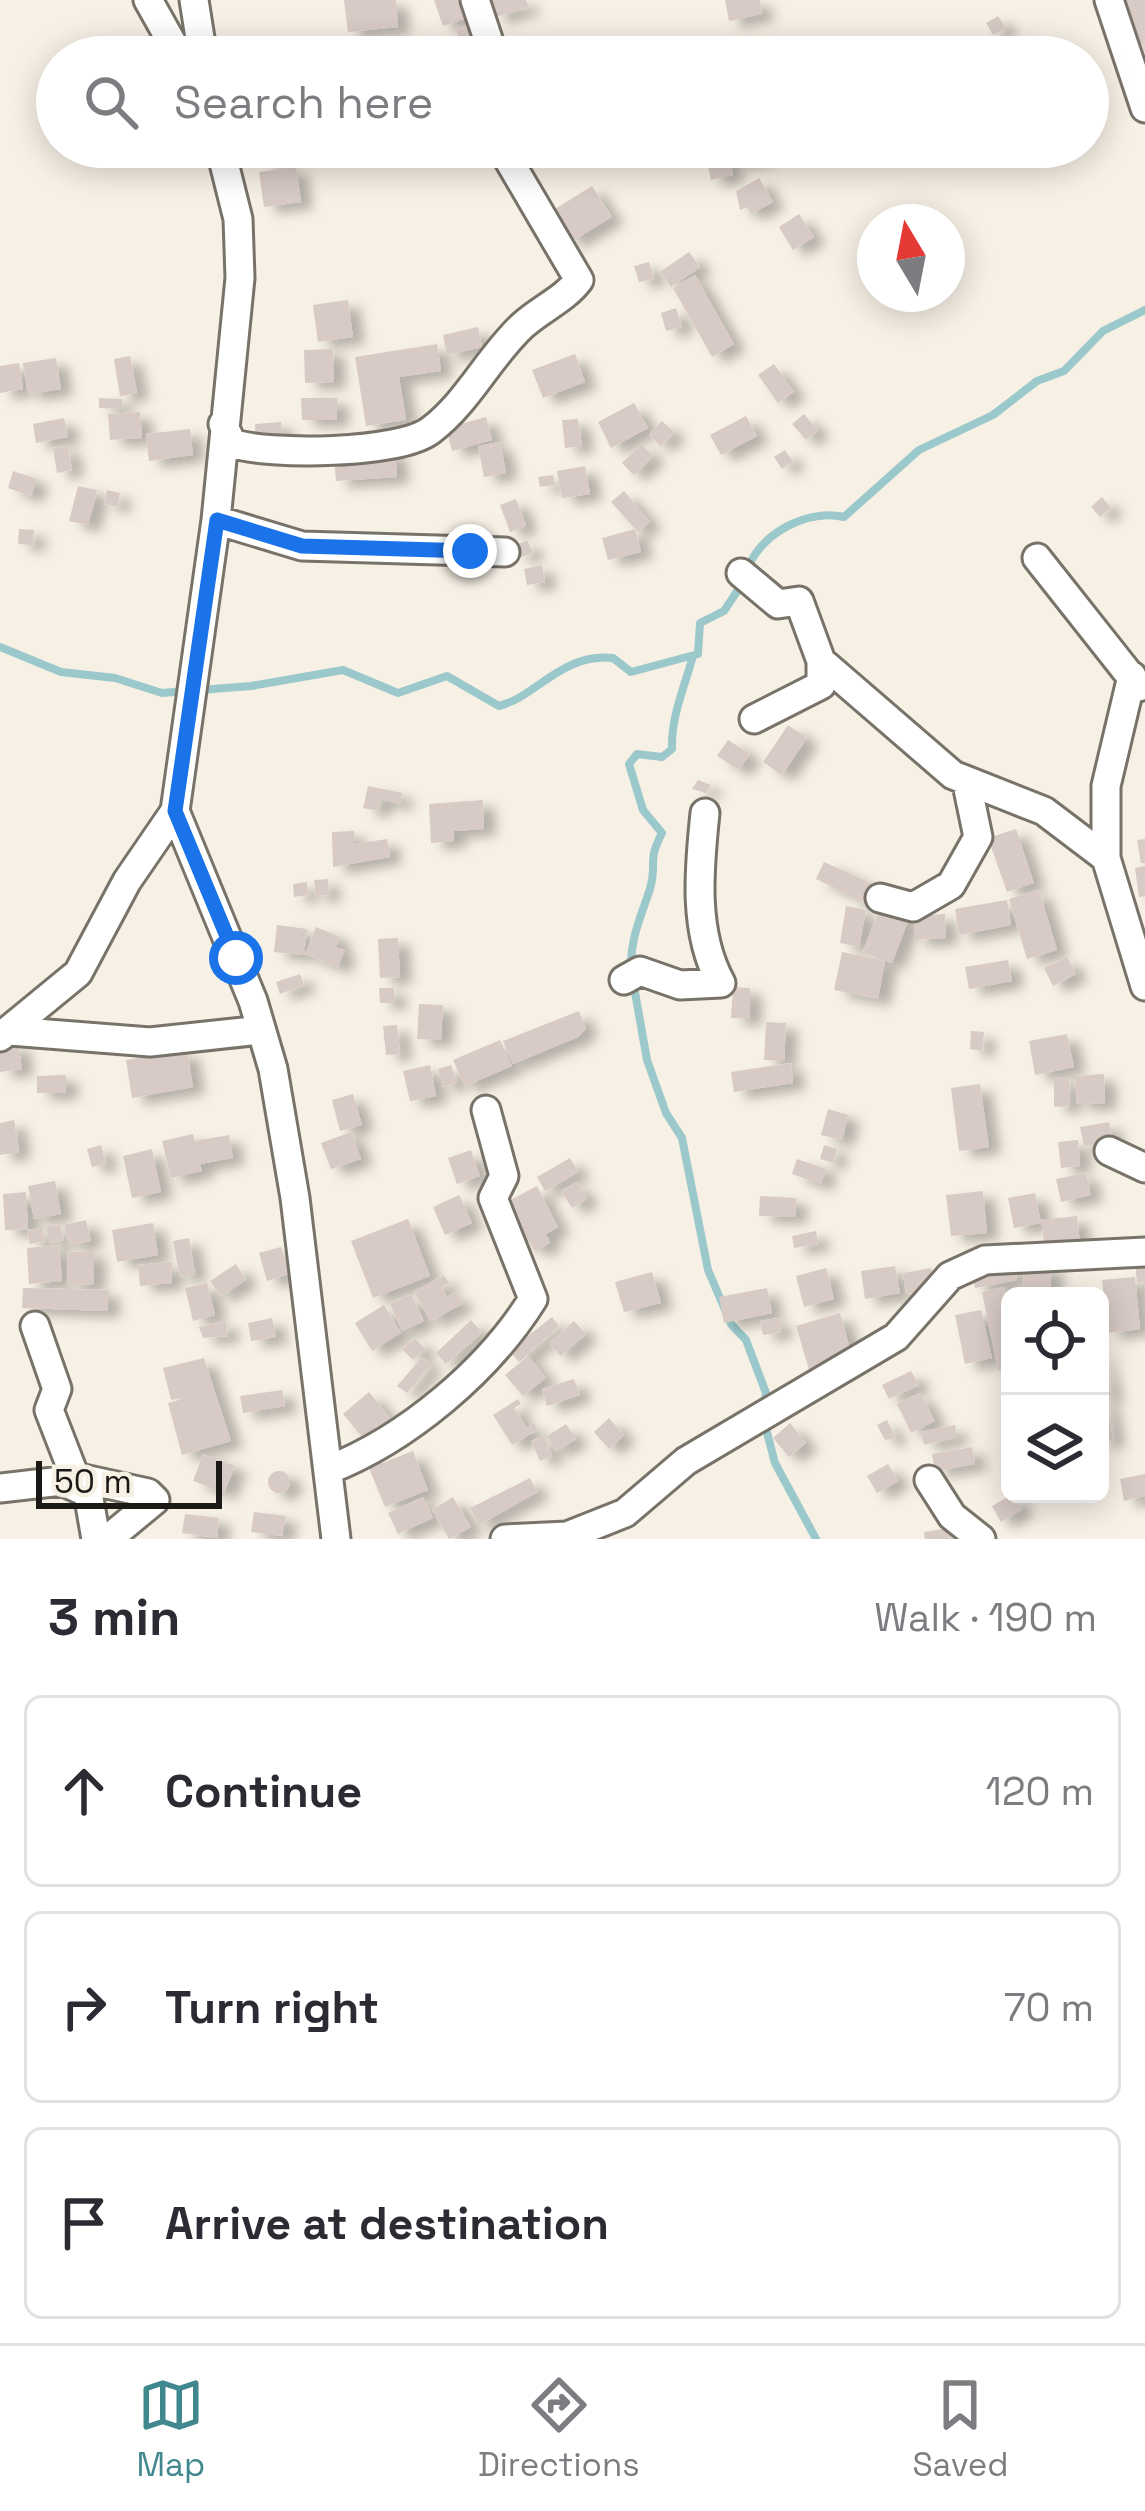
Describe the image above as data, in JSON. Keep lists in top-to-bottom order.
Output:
{
  "scale_bar": "50 m",
  "north": "top",
  "page": {
    "search": "Search here",
    "scale": "50 m",
    "heading": ["3 min", "Walk · 190 m"],
    "list": [
      ["Continue", "120 m"],
      ["Turn right", "70 m"],
      "Arrive at destination"
    ],
    "nav": ["Map", "Directions", "Saved"]
  }
}
